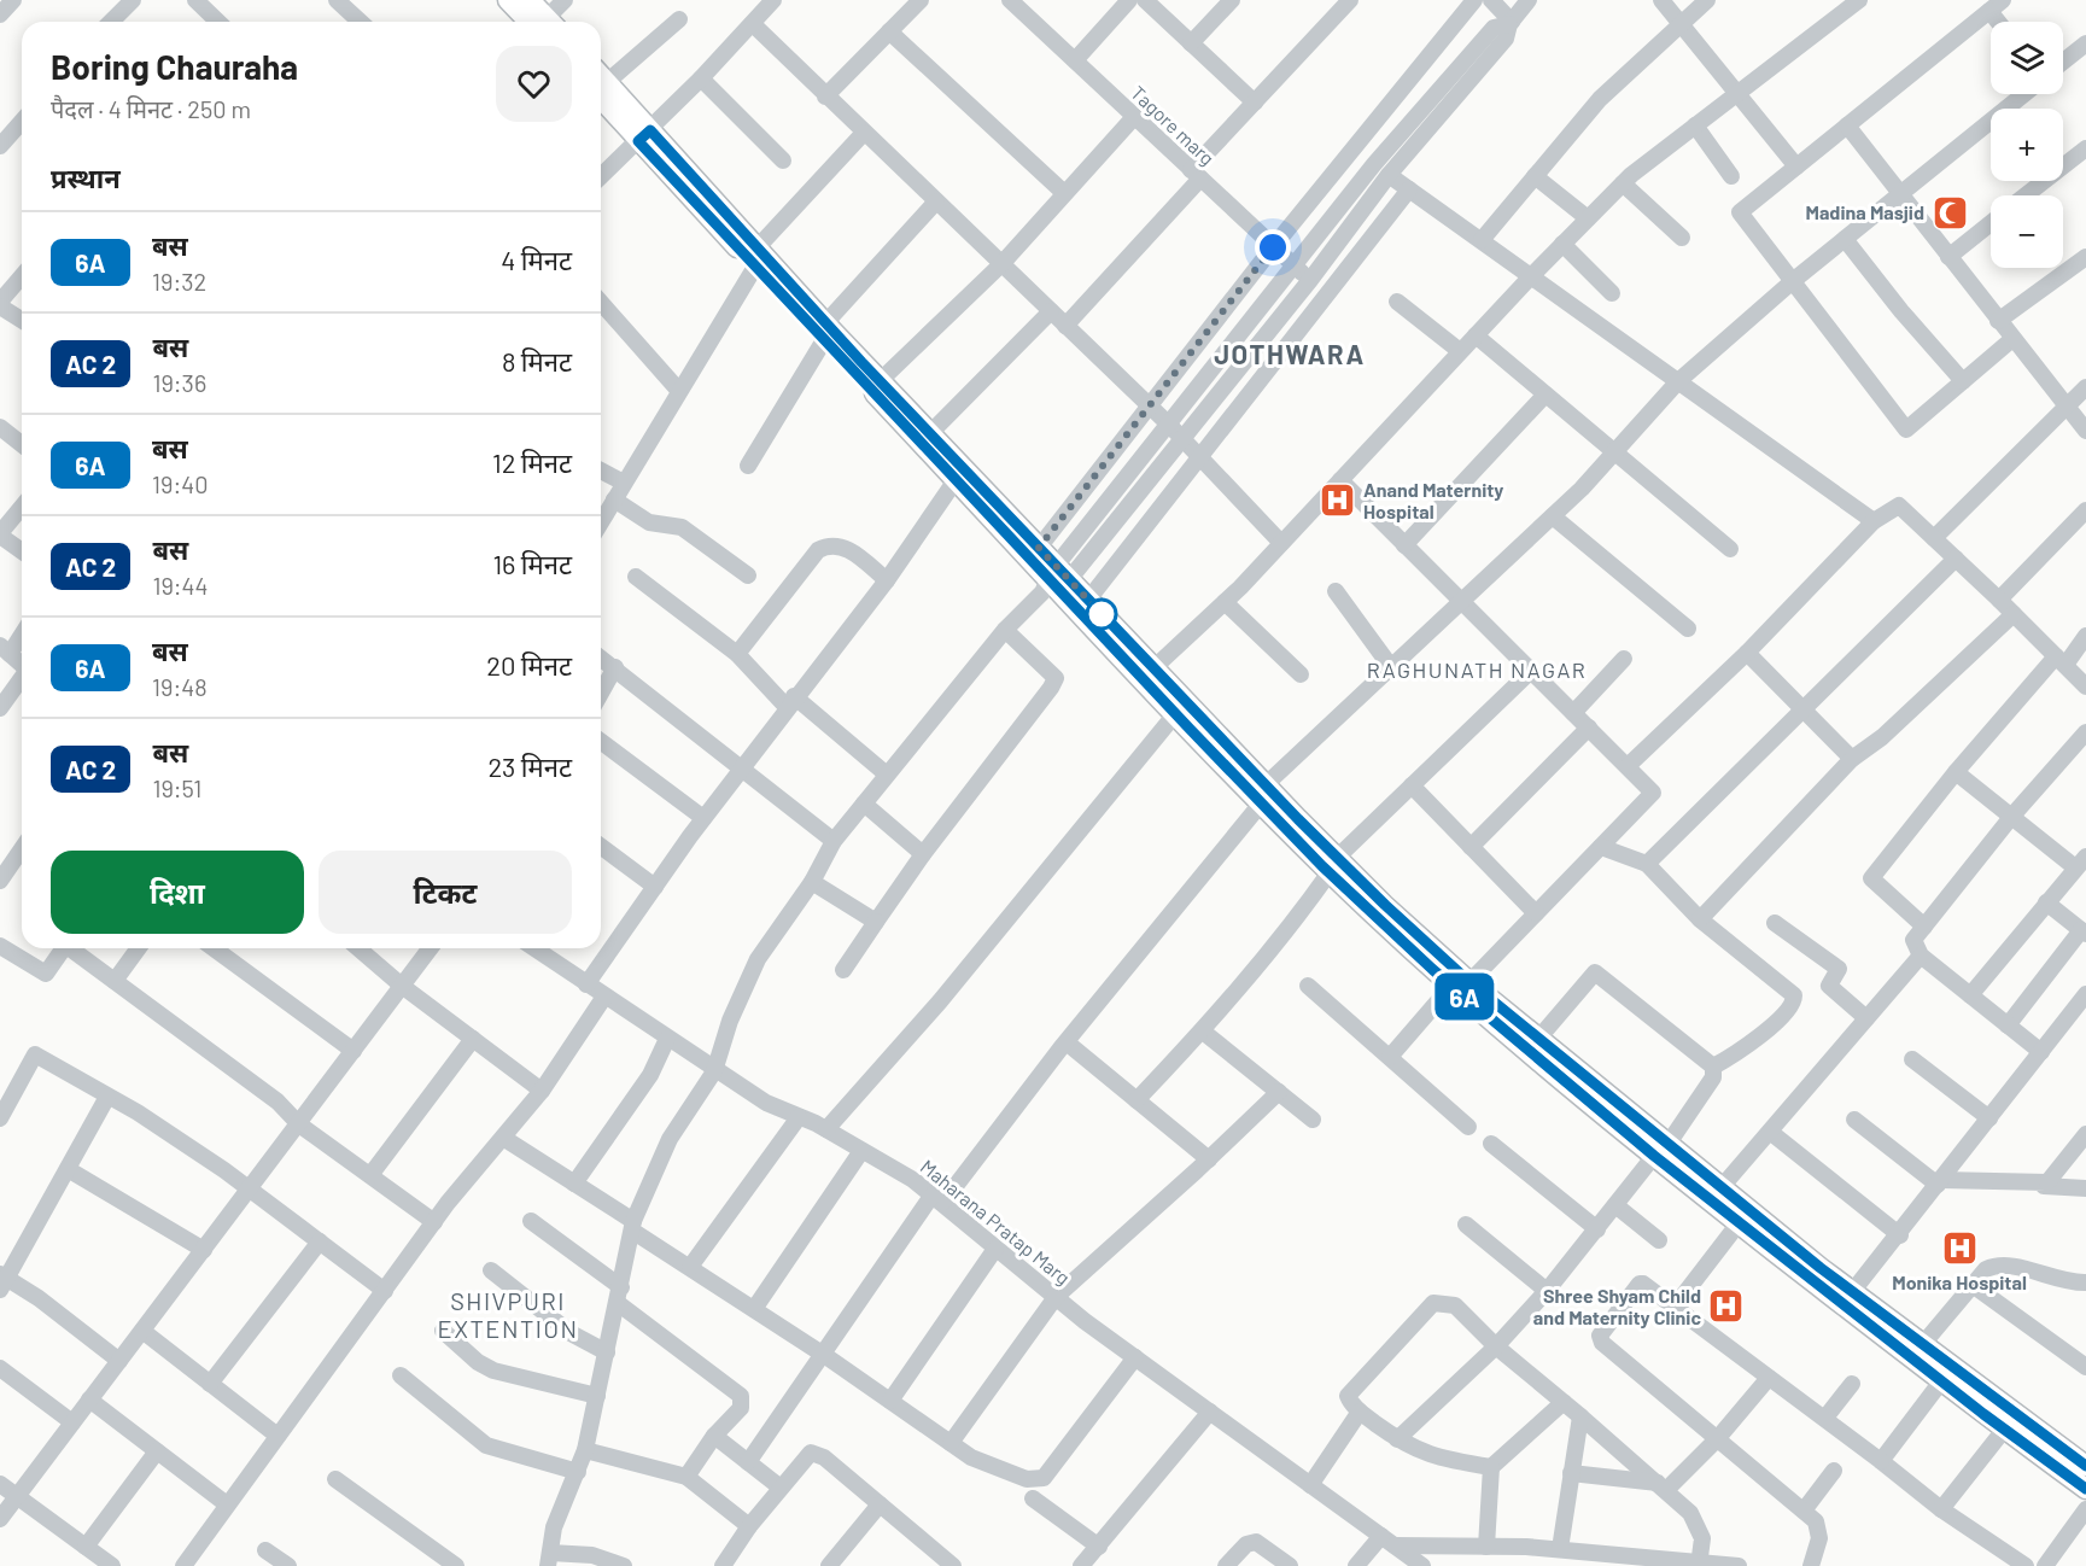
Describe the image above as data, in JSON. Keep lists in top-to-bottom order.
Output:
{
  "streets": {
    "street": ["Tagore marg", "Maharana Pratap Marg"]
  },
  "districts": ["JOTHWARA", "RAGHUNATH NAGAR", "SHIVPURI EXTENTION"],
  "places": {
    "mosque": ["Madina Masjid"],
    "hospital": ["Anand Maternity Hospital", "Monika Hospital", "Shree Shyam Child and Maternity Clinic"]
  },
  "lines": ["bus line 6A"],
  "page": {
    "on_map": "6A",
    "map_buttons": ["+", "−"],
    "heading": [
      ["Boring Chauraha", "पैदल · 4 मिनट · 250 m"],
      "प्रस्थान"
    ],
    "list": [
      {
        "mark": "6A",
        "name": "बस",
        "note": "19:32",
        "value": "4 मिनट"
      },
      {
        "mark": "AC 2",
        "name": "बस",
        "note": "19:36",
        "value": "8 मिनट"
      },
      {
        "mark": "6A",
        "name": "बस",
        "note": "19:40",
        "value": "12 मिनट"
      },
      {
        "mark": "AC 2",
        "name": "बस",
        "note": "19:44",
        "value": "16 मिनट"
      },
      {
        "mark": "6A",
        "name": "बस",
        "note": "19:48",
        "value": "20 मिनट"
      },
      {
        "mark": "AC 2",
        "name": "बस",
        "note": "19:51",
        "value": "23 मिनट"
      }
    ],
    "buttons": ["दिशा", "टिकट"]
  }
}
